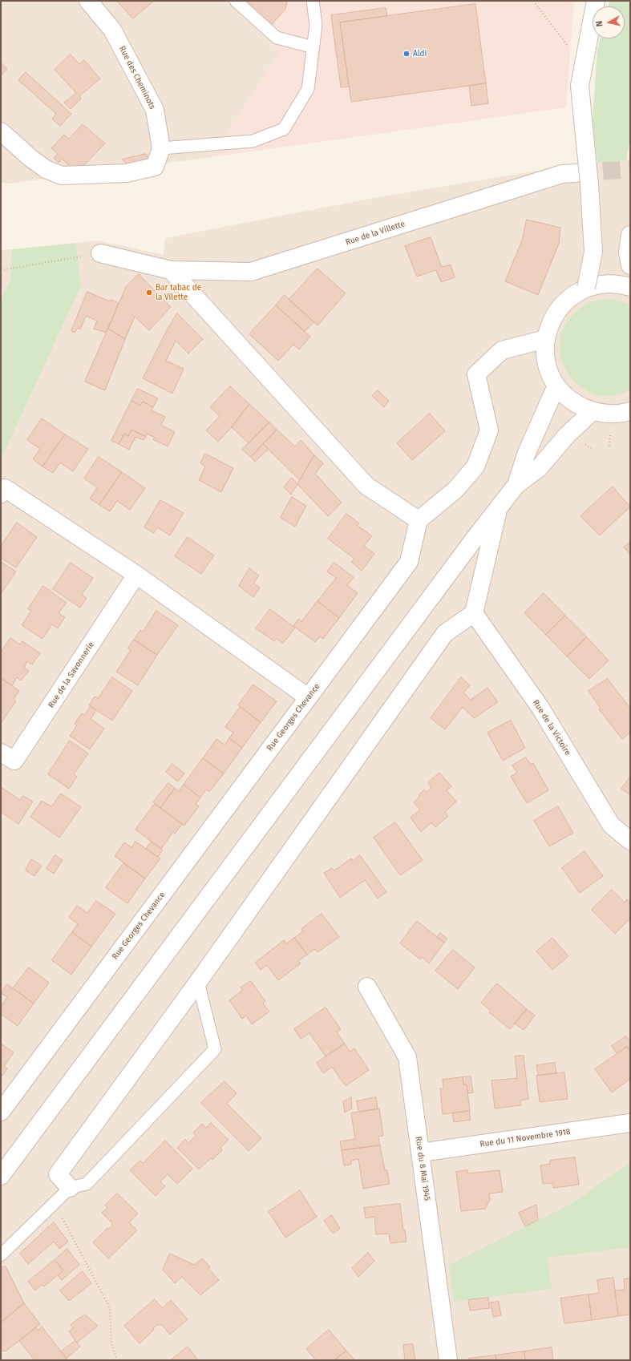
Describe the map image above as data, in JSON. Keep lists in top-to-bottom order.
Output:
{
  "streets": {
    "street": [
      "Rue des Cheminots",
      "Rue de la Villette",
      "Rue de la Savonnerie",
      "Rue Georges Chevance",
      "Rue de la Victoire",
      "Rue du 11 Novembre 1918",
      "Rue du 8 Mai 1945"
    ]
  },
  "crossings": [
    ["Rue du 11 Novembre 1918", "Rue du 8 Mai 1945"]
  ],
  "places": ["Aldi", "Bar tabac de la Vilette"],
  "north": "left"
}
